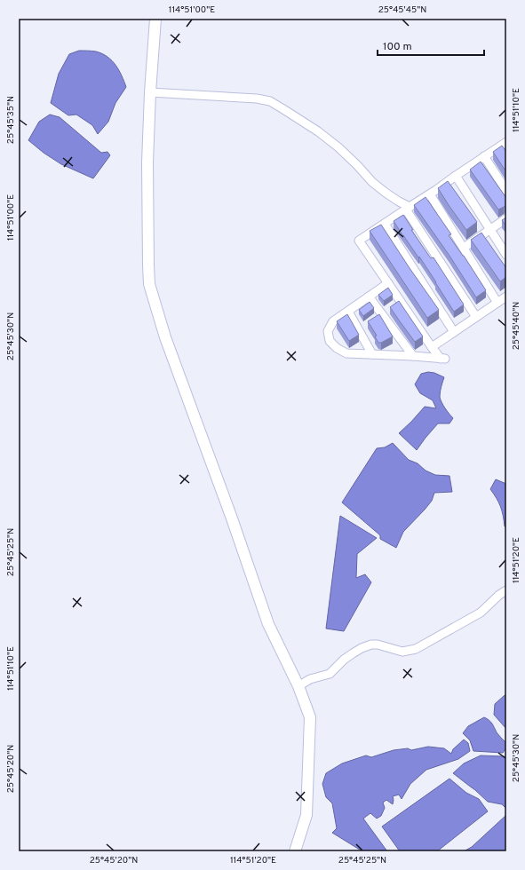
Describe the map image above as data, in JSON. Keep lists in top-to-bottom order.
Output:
{
  "scale_bar": "100 m",
  "coordinates": [
    "114°51'00\"E",
    "25°45'45\"N",
    "114°51'10\"E",
    "25°45'35\"N",
    "25°45'40\"N",
    "25°45'30\"N",
    "25°45'25\"N",
    "114°51'20\"E",
    "25°45'20\"N"
  ]
}
